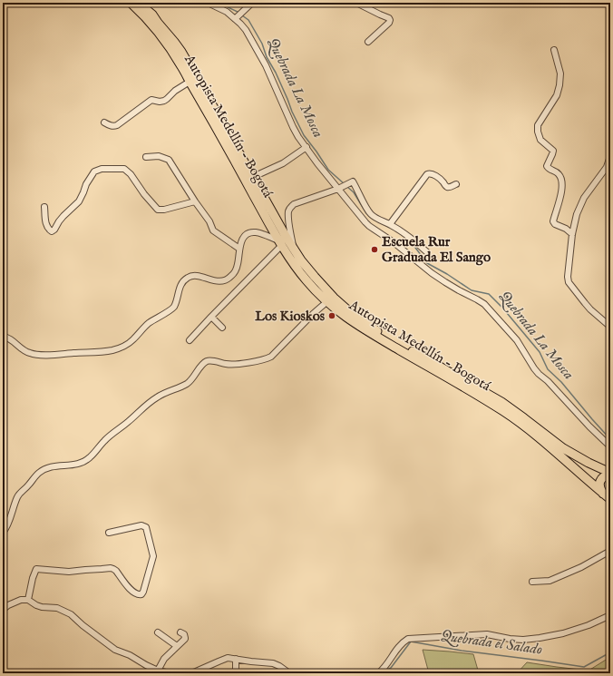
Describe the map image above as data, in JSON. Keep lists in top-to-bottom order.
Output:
{
  "streets": {
    "highway": ["Autopista Medellín - Bogotá"]
  },
  "water": ["Quebrada La Mosca", "Quebrada el Salado"],
  "places": ["Escuela Rur Graduada El Sango", "Los Kioskos"]
}
